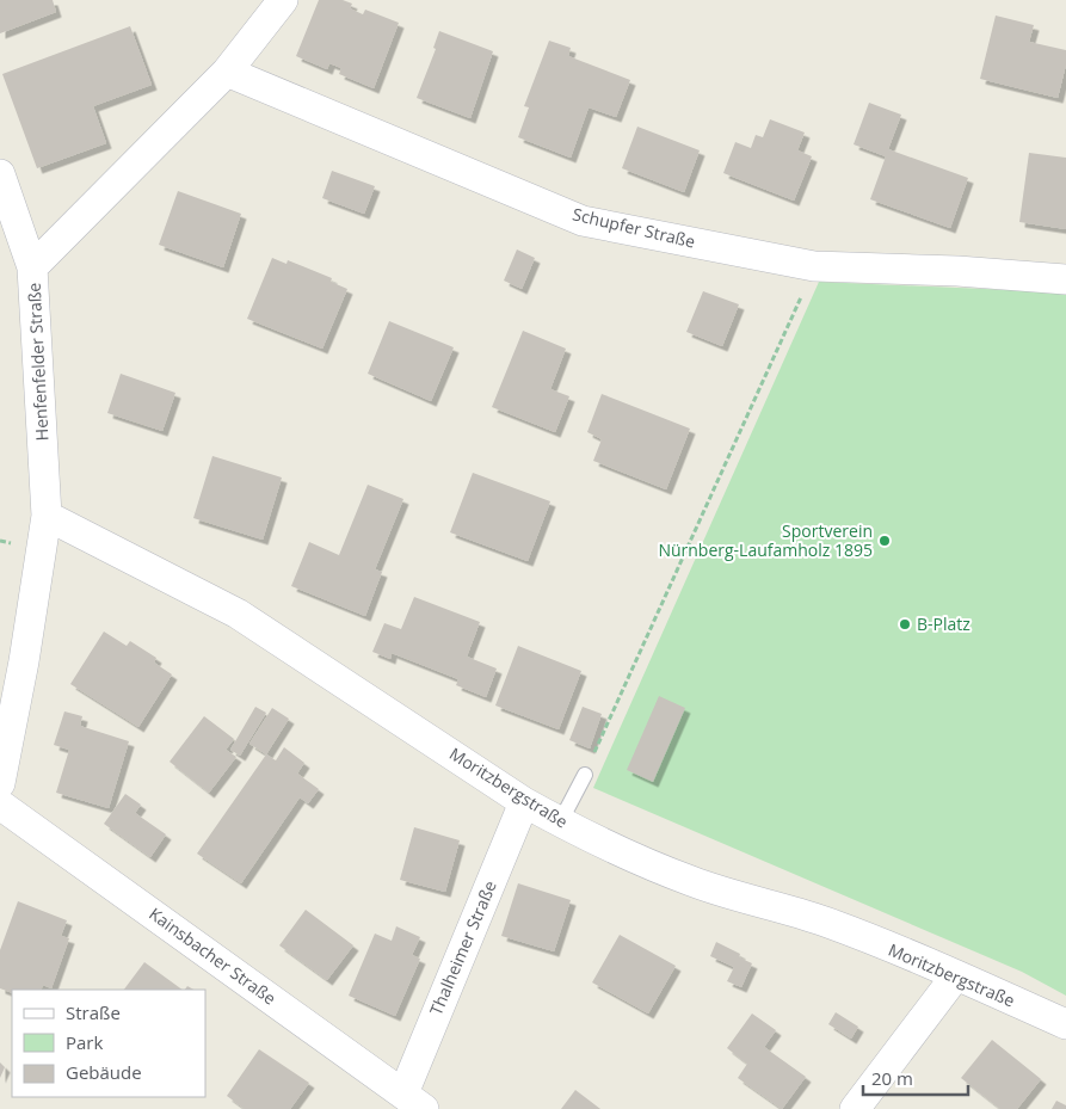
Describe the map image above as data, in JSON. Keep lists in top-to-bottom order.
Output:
{
  "streets": {
    "street": [
      "Schupfer Straße",
      "Henfenfelder Straße",
      "Moritzbergstraße",
      "Thalheimer Straße",
      "Kainsbacher Straße"
    ]
  },
  "crossings": [
    ["Schupfer Straße", "Henfenfelder Straße"],
    ["Henfenfelder Straße", "Moritzbergstraße"],
    ["Moritzbergstraße", "Thalheimer Straße"],
    ["Thalheimer Straße", "Kainsbacher Straße"]
  ],
  "places": ["Sportverein Nürnberg-Laufamholz 1895", "B-Platz"],
  "legend": ["Straße", "Park", "Gebäude"],
  "scale_bar": "20 m"
}
